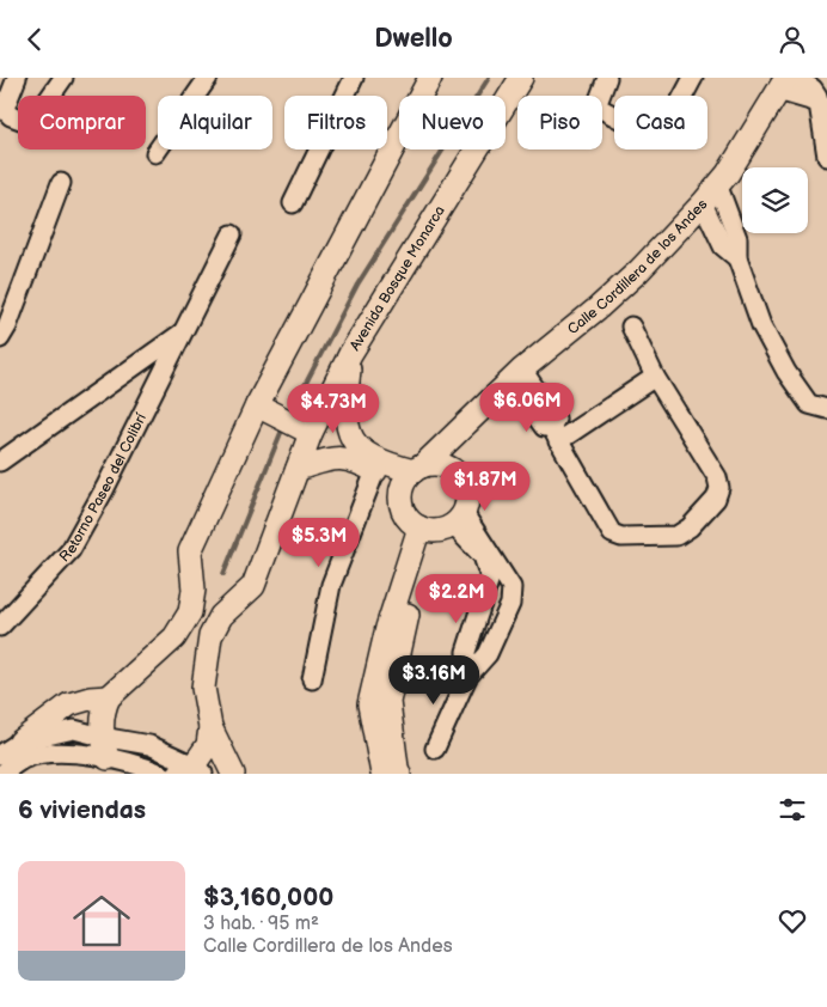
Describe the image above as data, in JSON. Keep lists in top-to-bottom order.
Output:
{
  "streets": {
    "street": ["Calle Cordillera de los Andes", "Avenida Bosque Monarca", "Retorno Paseo del Colibrí"]
  },
  "page": {
    "header": "Dwello",
    "chip": [
      "Comprar",
      "Alquilar",
      "Filtros",
      "Nuevo",
      "Piso",
      "Casa"
    ],
    "price": [
      "$6.06M",
      "$4.73M",
      "$1.87M",
      "$5.3M",
      "$2.2M",
      "$3.16M"
    ],
    "heading": "6 viviendas",
    "list": [
      {
        "name": "$3,160,000",
        "note": "3 hab. · 95 m² · Calle Cordillera de los Andes"
      }
    ]
  }
}
